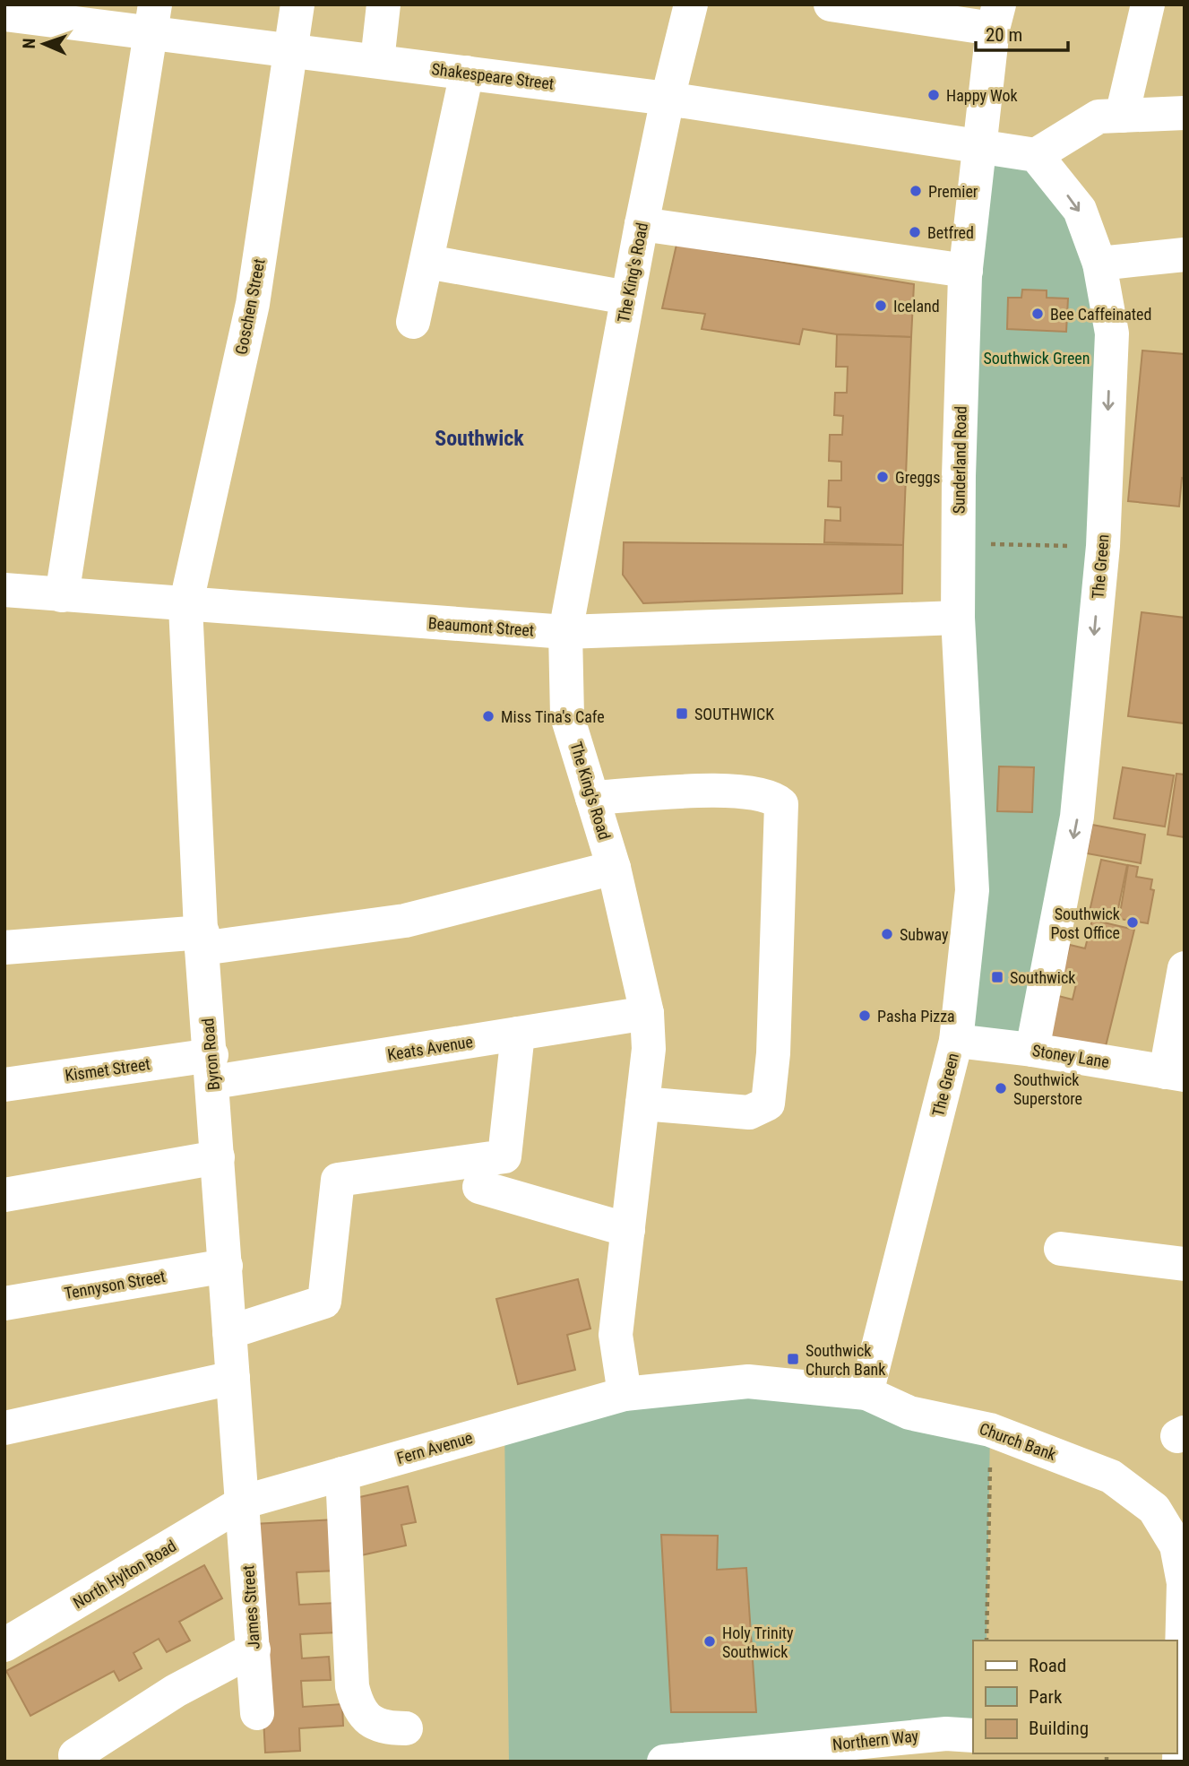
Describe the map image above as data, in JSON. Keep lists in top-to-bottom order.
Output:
{
  "streets": {
    "street": [
      "Shakespeare Street",
      "The King's Road",
      "Goschen Street",
      "Sunderland Road",
      "The Green",
      "Beaumont Street",
      "Keats Avenue",
      "Byron Road",
      "Stoney Lane",
      "Kismet Street",
      "Tennyson Street",
      "Church Bank",
      "Fern Avenue",
      "North Hylton Road",
      "James Street",
      "Northern Way"
    ]
  },
  "crossings": [
    ["Shakespeare Street", "The King's Road"],
    ["Shakespeare Street", "Goschen Street"],
    ["Shakespeare Street", "Sunderland Road"],
    ["The King's Road", "Beaumont Street"],
    ["The King's Road", "Keats Avenue"],
    ["The King's Road", "Church Bank"],
    ["The King's Road", "Fern Avenue"],
    ["Goschen Street", "Beaumont Street"],
    ["Goschen Street", "Byron Road"],
    ["Sunderland Road", "The Green"],
    ["Sunderland Road", "Beaumont Street"],
    ["The Green", "Stoney Lane"],
    ["The Green", "Church Bank"],
    ["Beaumont Street", "Byron Road"],
    ["Keats Avenue", "Byron Road"],
    ["Keats Avenue", "Kismet Street"],
    ["Byron Road", "Kismet Street"],
    ["Byron Road", "Tennyson Street"],
    ["Byron Road", "Fern Avenue"],
    ["Byron Road", "North Hylton Road"],
    ["Byron Road", "James Street"],
    ["Church Bank", "Fern Avenue"],
    ["Fern Avenue", "North Hylton Road"],
    ["Fern Avenue", "James Street"],
    ["North Hylton Road", "James Street"]
  ],
  "districts": ["Southwick"],
  "parks": ["Southwick Green"],
  "places": {
    "other": [
      "Happy Wok",
      "Premier",
      "Betfred",
      "Iceland",
      "Bee Caffeinated",
      "Greggs",
      "Miss Tina's Cafe",
      "Southwick Post Office",
      "Subway",
      "Pasha Pizza",
      "Southwick Superstore",
      "Holy Trinity Southwick"
    ],
    "transit": ["SOUTHWICK", "Southwick", "Southwick Church Bank"]
  },
  "legend": ["Road", "Park", "Building"],
  "scale_bar": "20 m",
  "north": "left"
}
